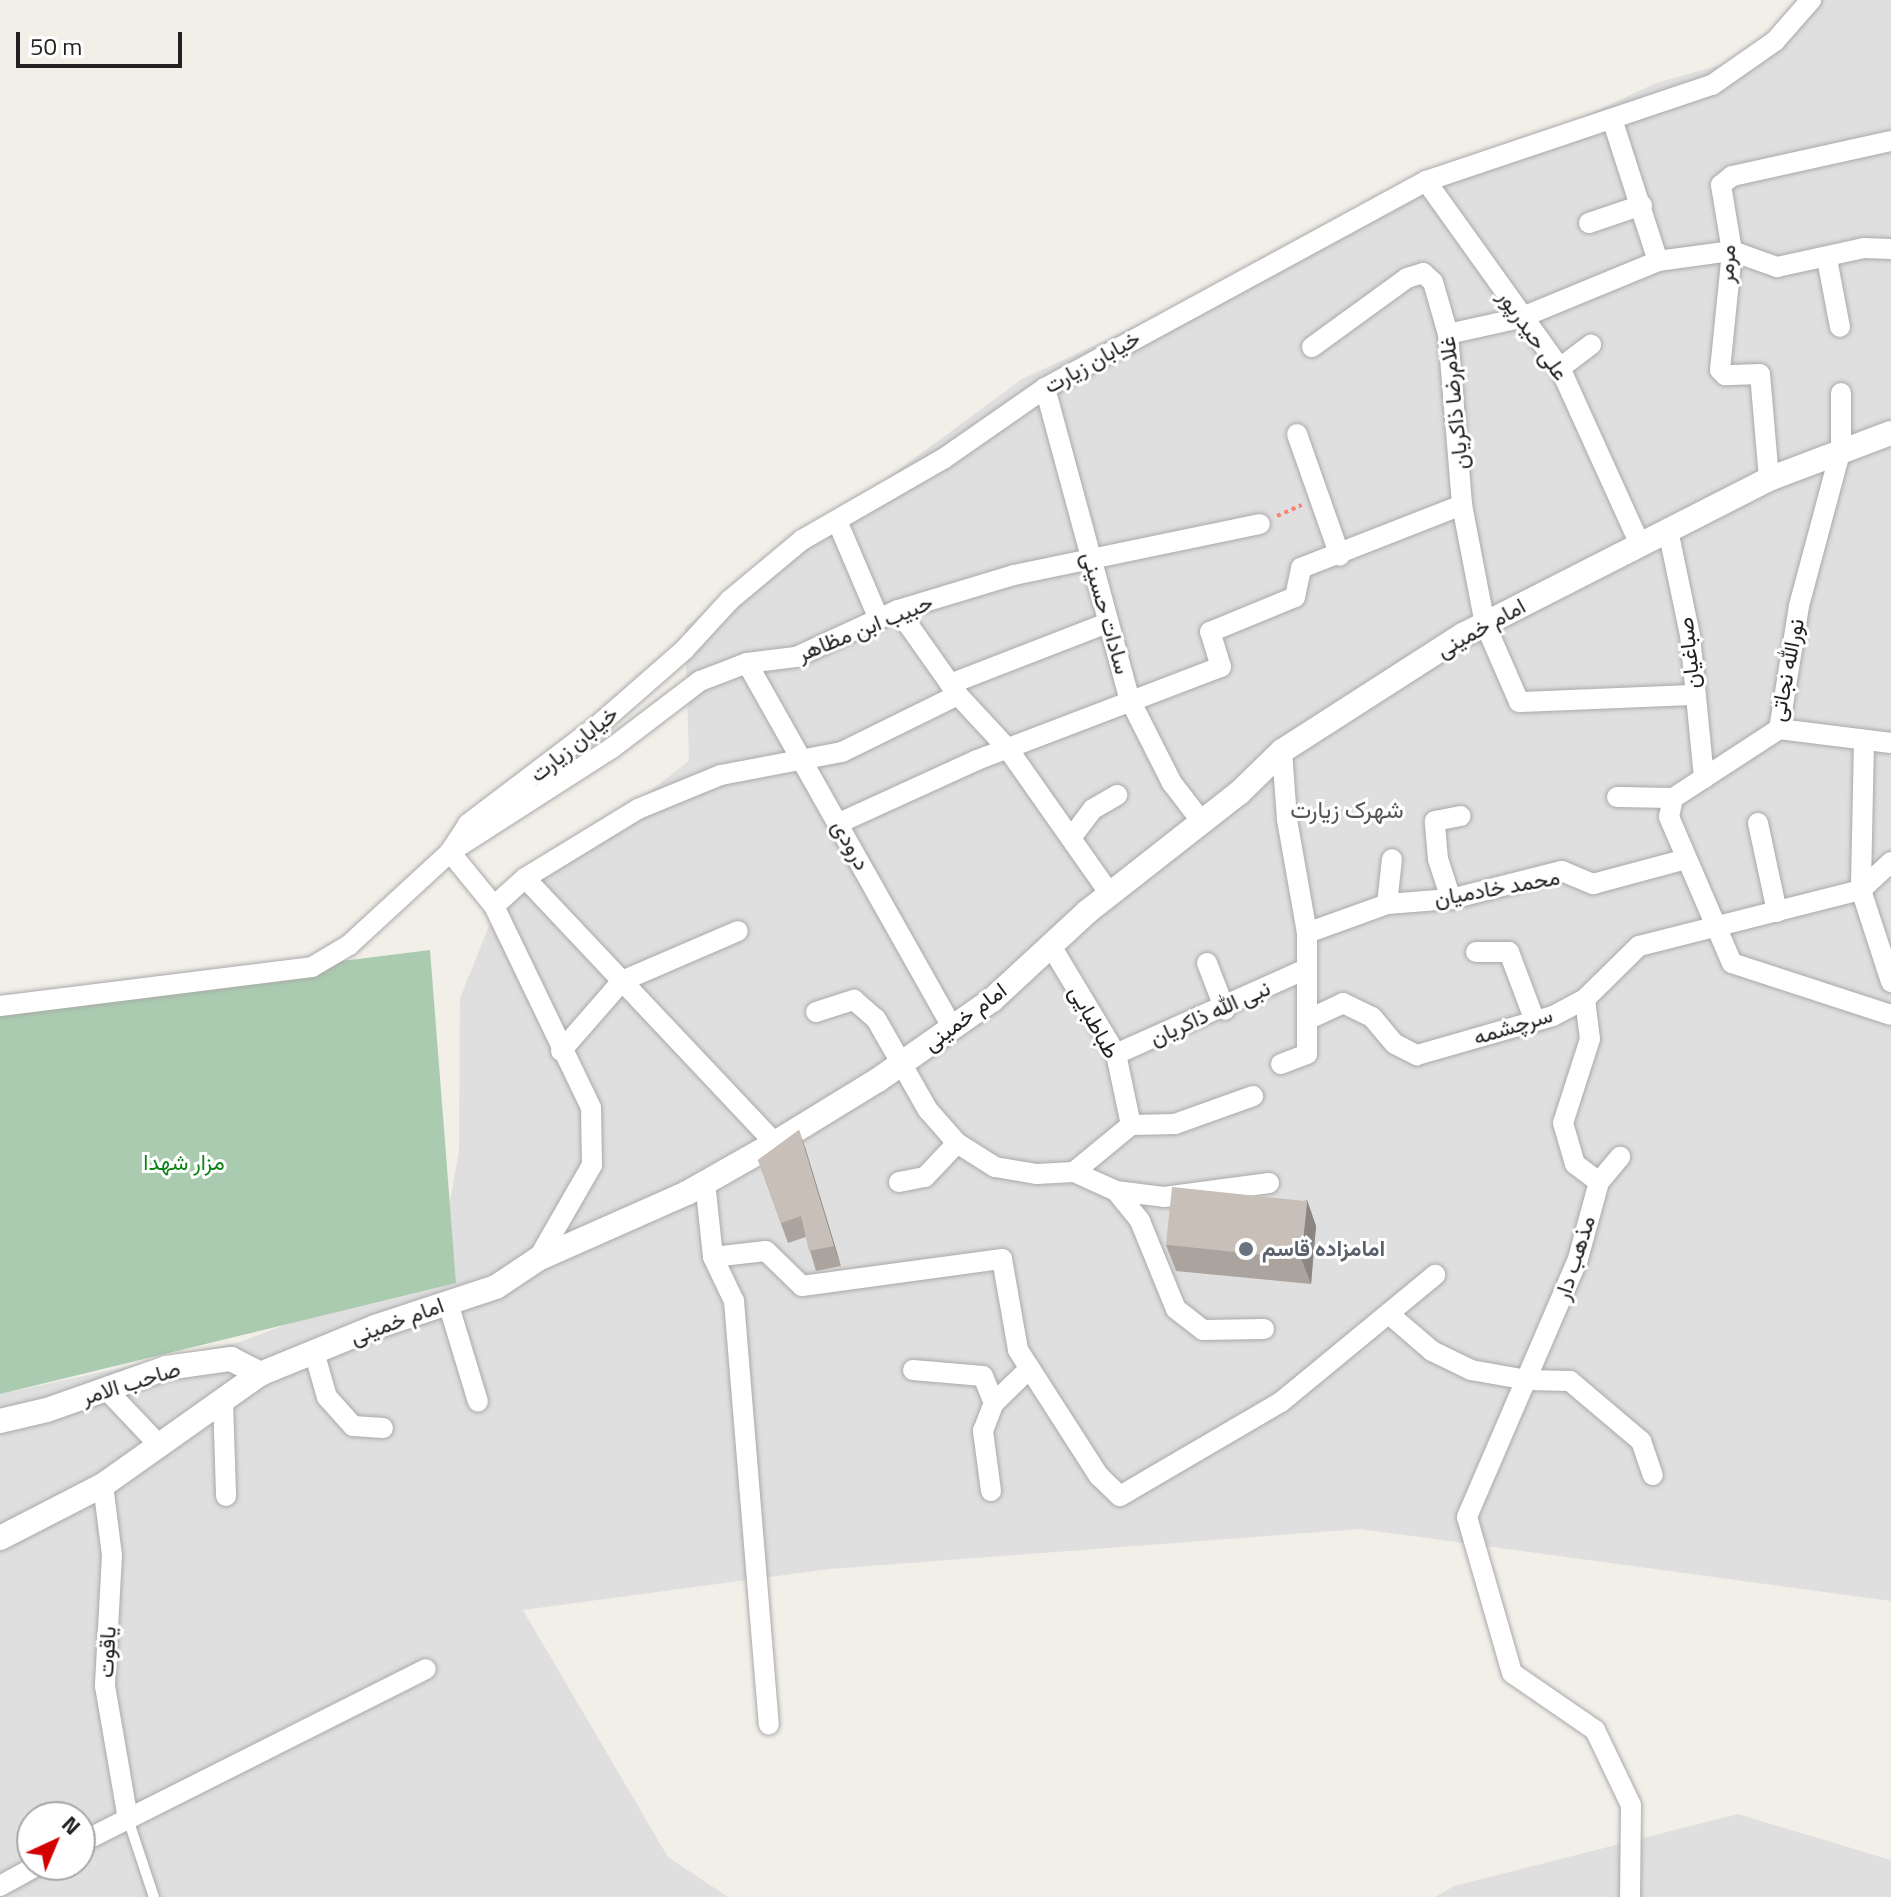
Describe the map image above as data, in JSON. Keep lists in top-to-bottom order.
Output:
{
  "streets": {
    "street": [
      "مرمر",
      "علی حیدرپور",
      "خیابان زیارت",
      "غلام‌رضا ذاکریان",
      "سادات حسینی",
      "حبیب ابن مظاهر",
      "امام خمینی",
      "صباغیان",
      "نورالله نجاتی",
      "درودی",
      "محمد خادمیان",
      "نبی الله ذاکریان",
      "طباطبایی",
      "سرچشمه",
      "مذهب دار",
      "صاحب الامر",
      "یاقوت"
    ]
  },
  "crossings": [
    ["مرمر", "امام خمینی"],
    ["علی حیدرپور", "خیابان زیارت"],
    ["علی حیدرپور", "امام خمینی"],
    ["خیابان زیارت", "سادات حسینی"],
    ["خیابان زیارت", "حبیب ابن مظاهر"],
    ["غلام‌رضا ذاکریان", "امام خمینی"],
    ["غلام‌رضا ذاکریان", "صباغیان"],
    ["سادات حسینی", "حبیب ابن مظاهر"],
    ["سادات حسینی", "امام خمینی"],
    ["حبیب ابن مظاهر", "درودی"],
    ["امام خمینی", "صباغیان"],
    ["امام خمینی", "نورالله نجاتی"],
    ["امام خمینی", "درودی"],
    ["امام خمینی", "طباطبایی"],
    ["امام خمینی", "صاحب الامر"],
    ["امام خمینی", "یاقوت"],
    ["صباغیان", "نورالله نجاتی"],
    ["نبی الله ذاکریان", "طباطبایی"]
  ],
  "districts": ["شهرک زیارت"],
  "parks": ["مزار شهدا"],
  "places": ["امامزاده قاسم"],
  "scale_bar": "50 m",
  "north": "top right"
}
